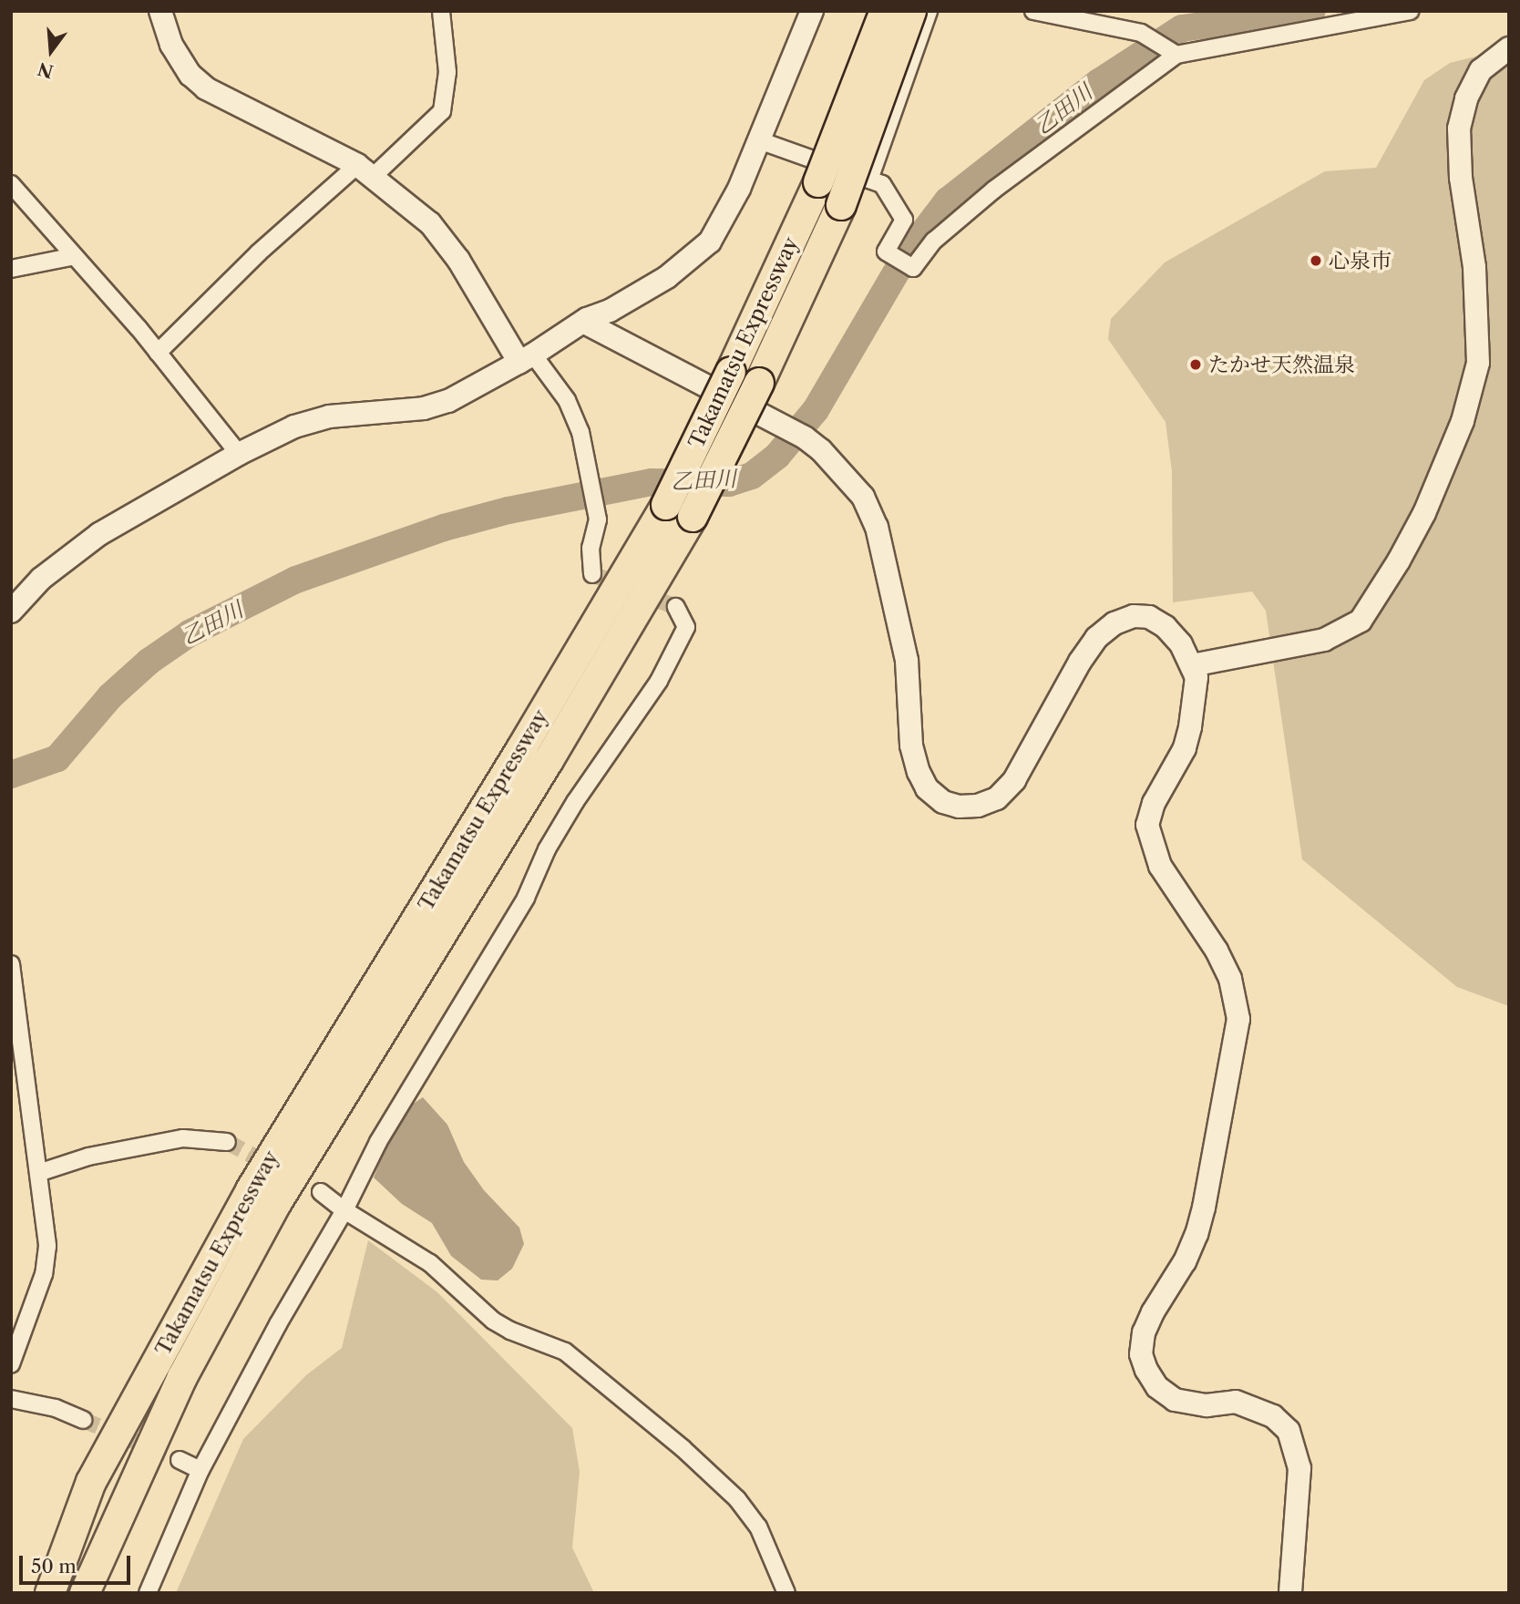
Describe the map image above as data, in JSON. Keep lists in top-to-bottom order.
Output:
{
  "streets": {
    "highway": ["Takamatsu Expressway"]
  },
  "water": ["乙田川"],
  "places": ["心泉市", "たかせ天然温泉"],
  "scale_bar": "50 m",
  "north": "bottom"
}
